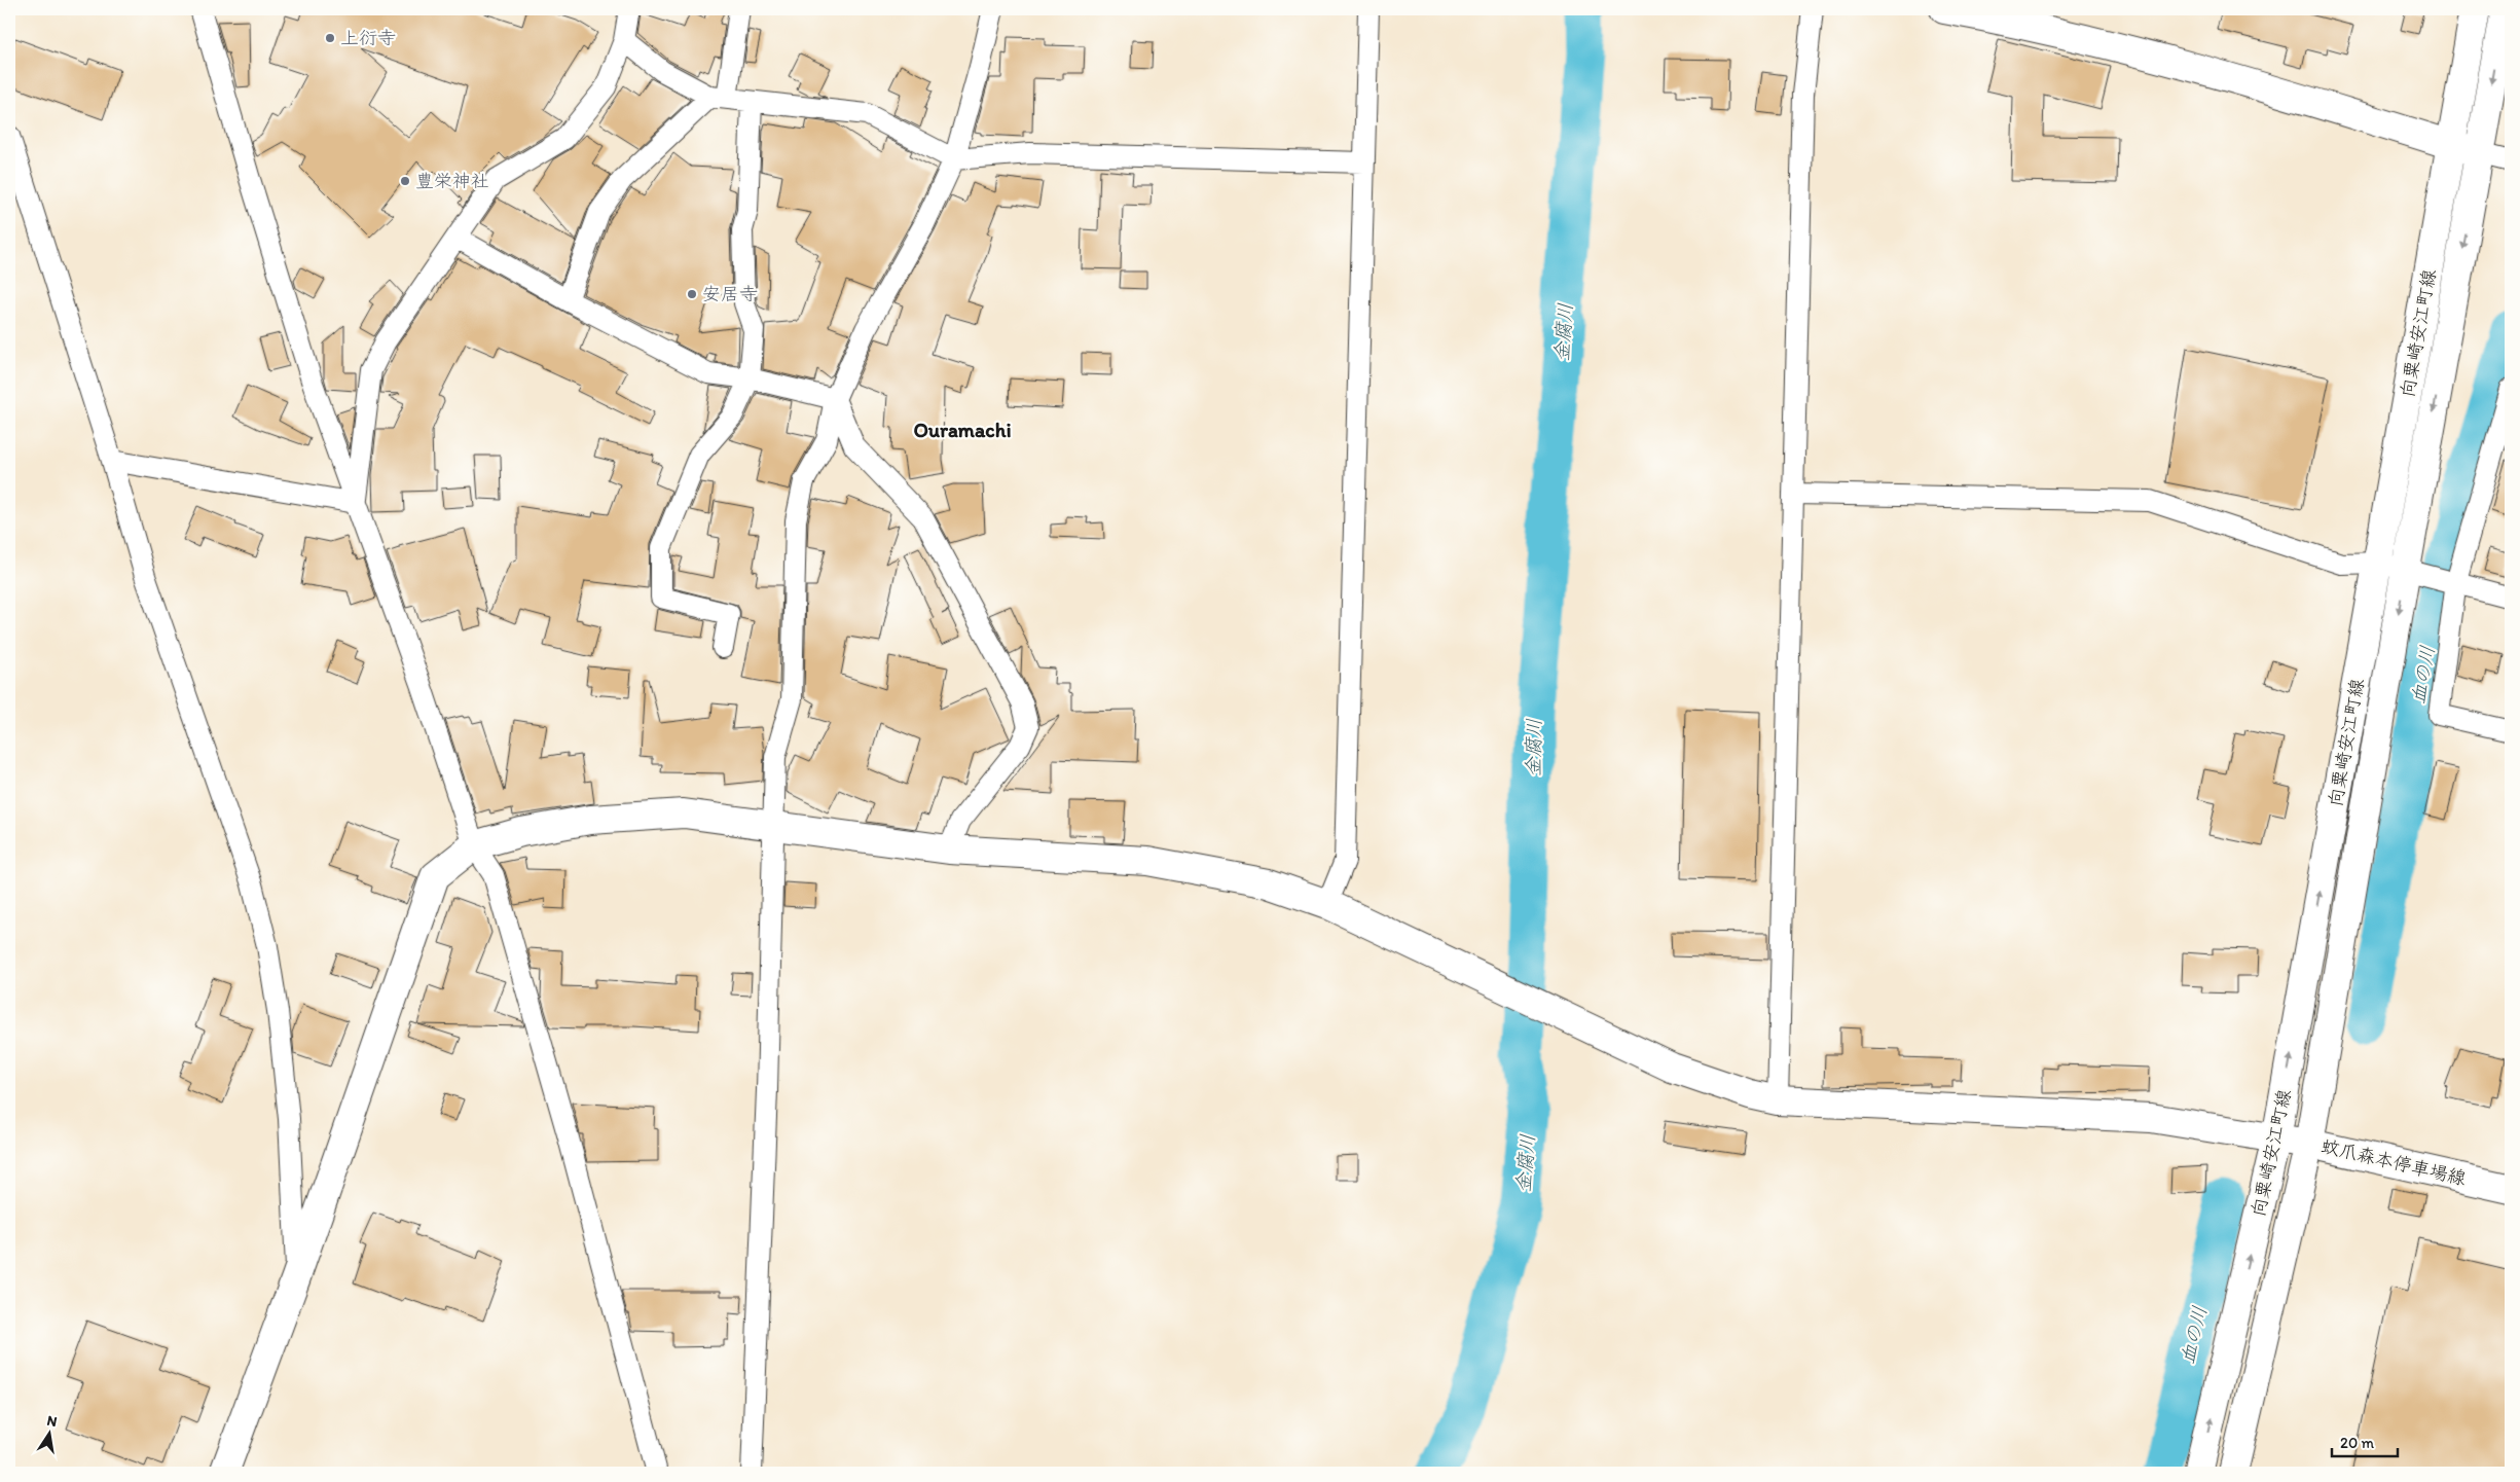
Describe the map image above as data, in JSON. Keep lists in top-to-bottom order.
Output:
{
  "streets": {
    "main road": ["向粟崎安江町線", "蚊爪森本停車場線"]
  },
  "crossings": [
    ["向粟崎安江町線", "蚊爪森本停車場線"]
  ],
  "districts": ["Ouramachi"],
  "water": ["金腐川", "血の川"],
  "places": ["上衍寺", "豊栄神社", "安居寺"],
  "scale_bar": "20 m",
  "north": "top"
}
